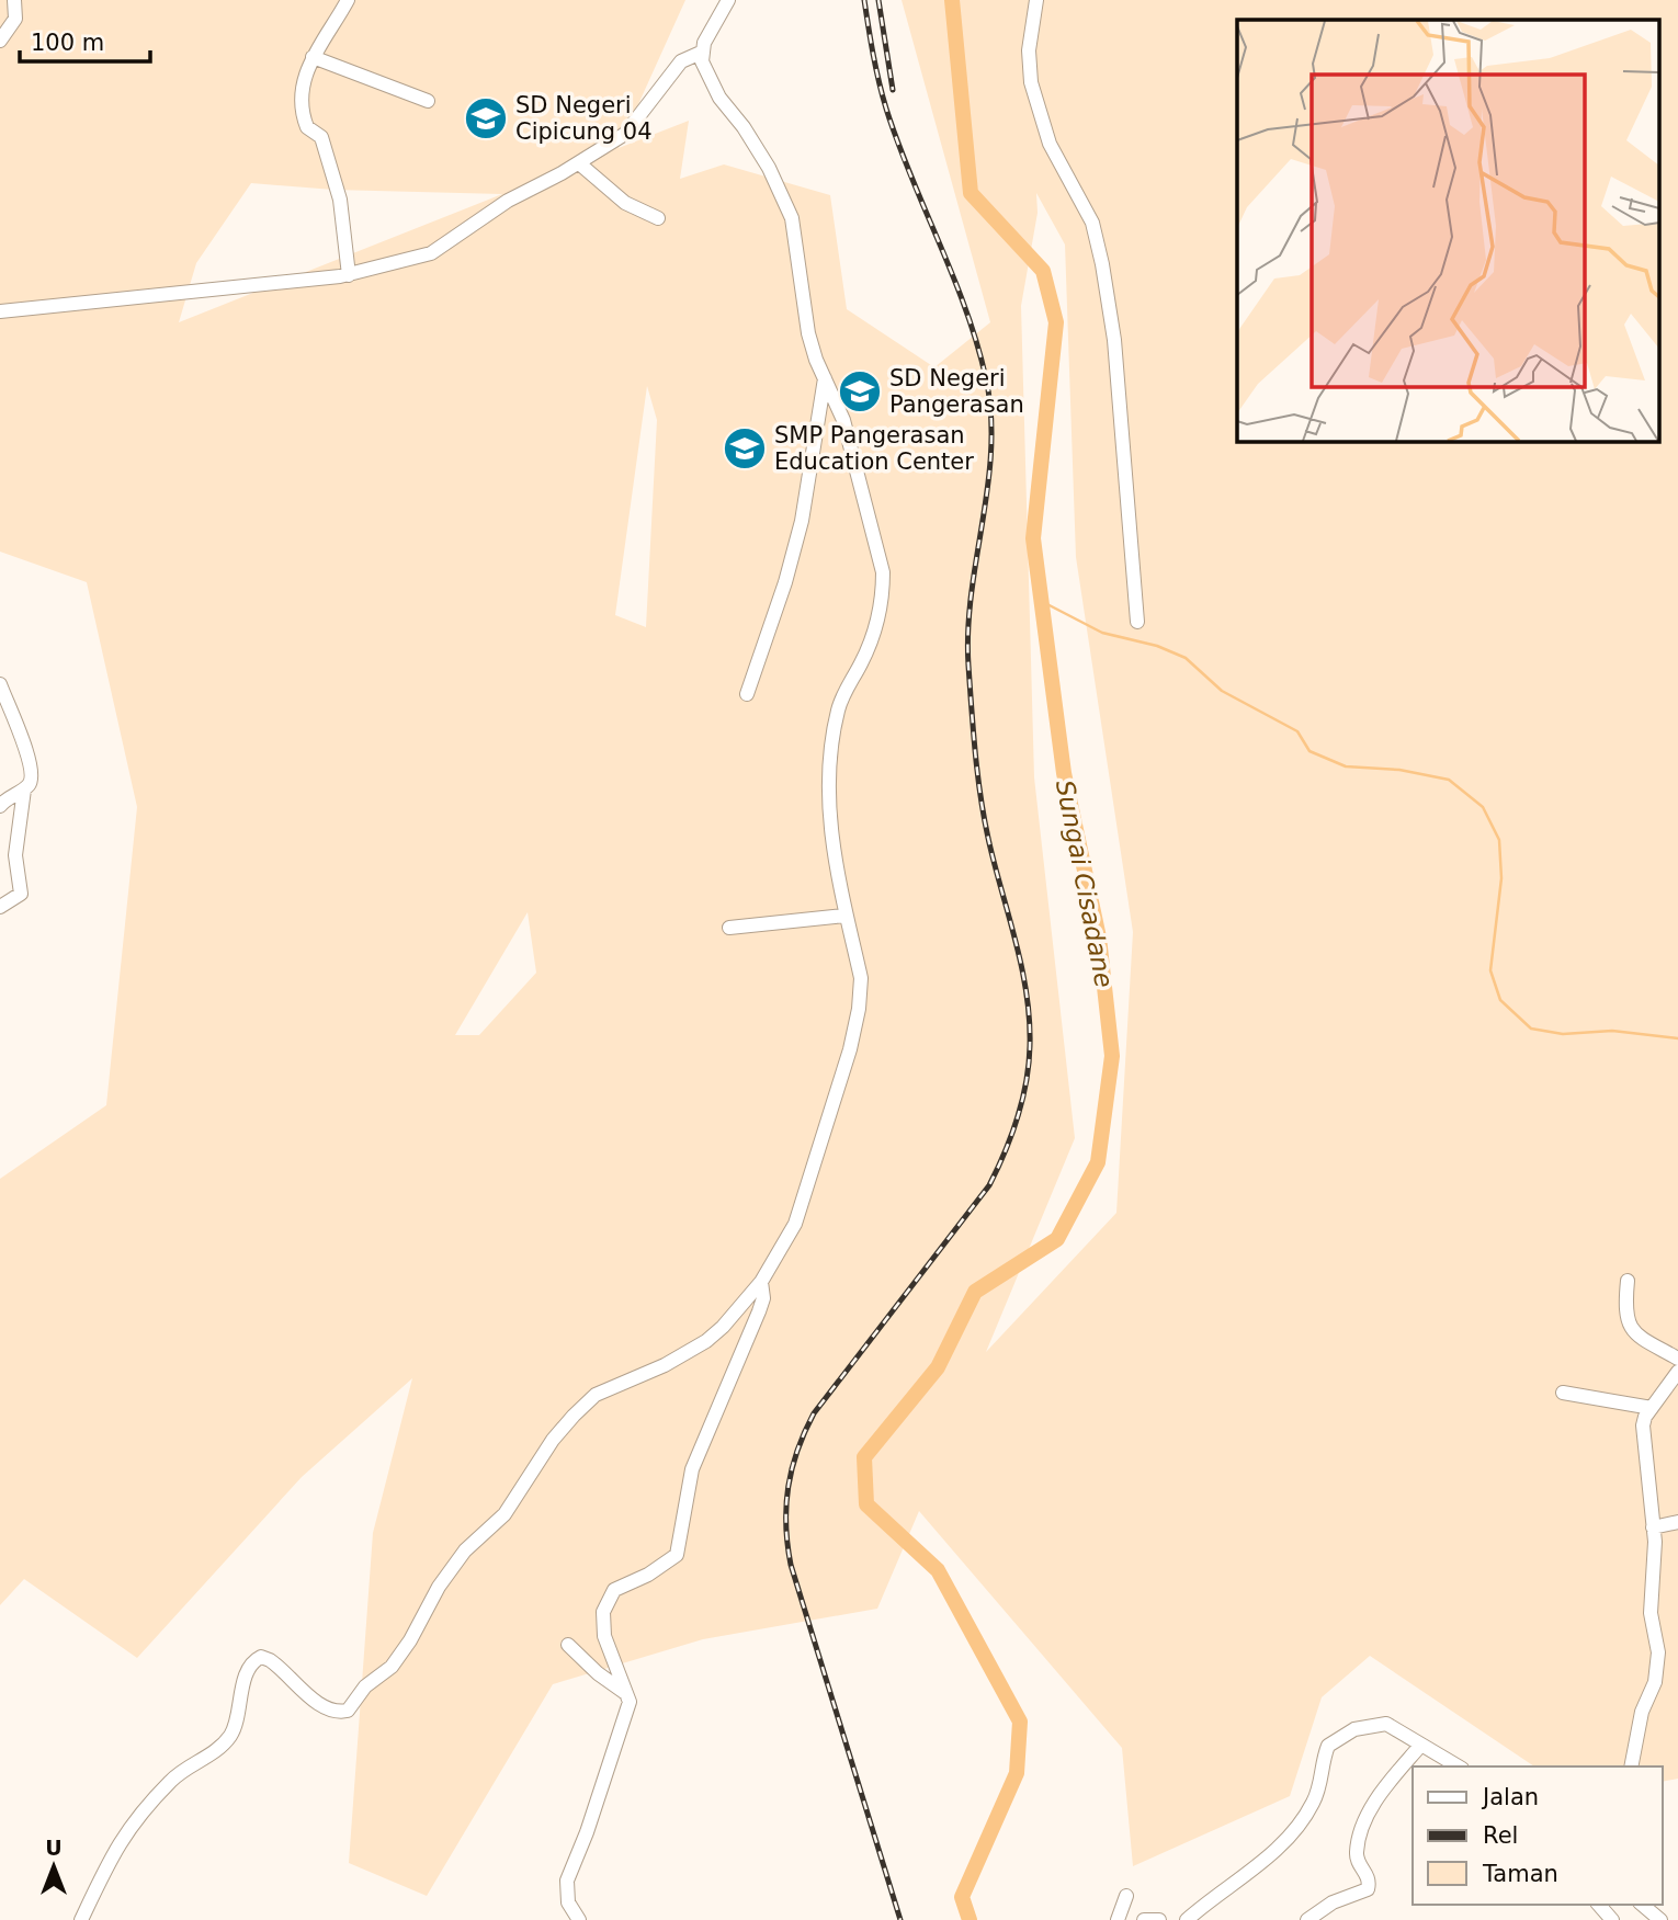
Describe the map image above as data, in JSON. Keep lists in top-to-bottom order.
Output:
{
  "water": ["Sungai Cisadane"],
  "places": {
    "school or university": ["SD Negeri Cipicung 04", "SD Negeri Pangerasan", "SMP Pangerasan Education Center"]
  },
  "legend": ["Jalan", "Rel", "Taman"],
  "scale_bar": "100 m",
  "north": "top"
}
